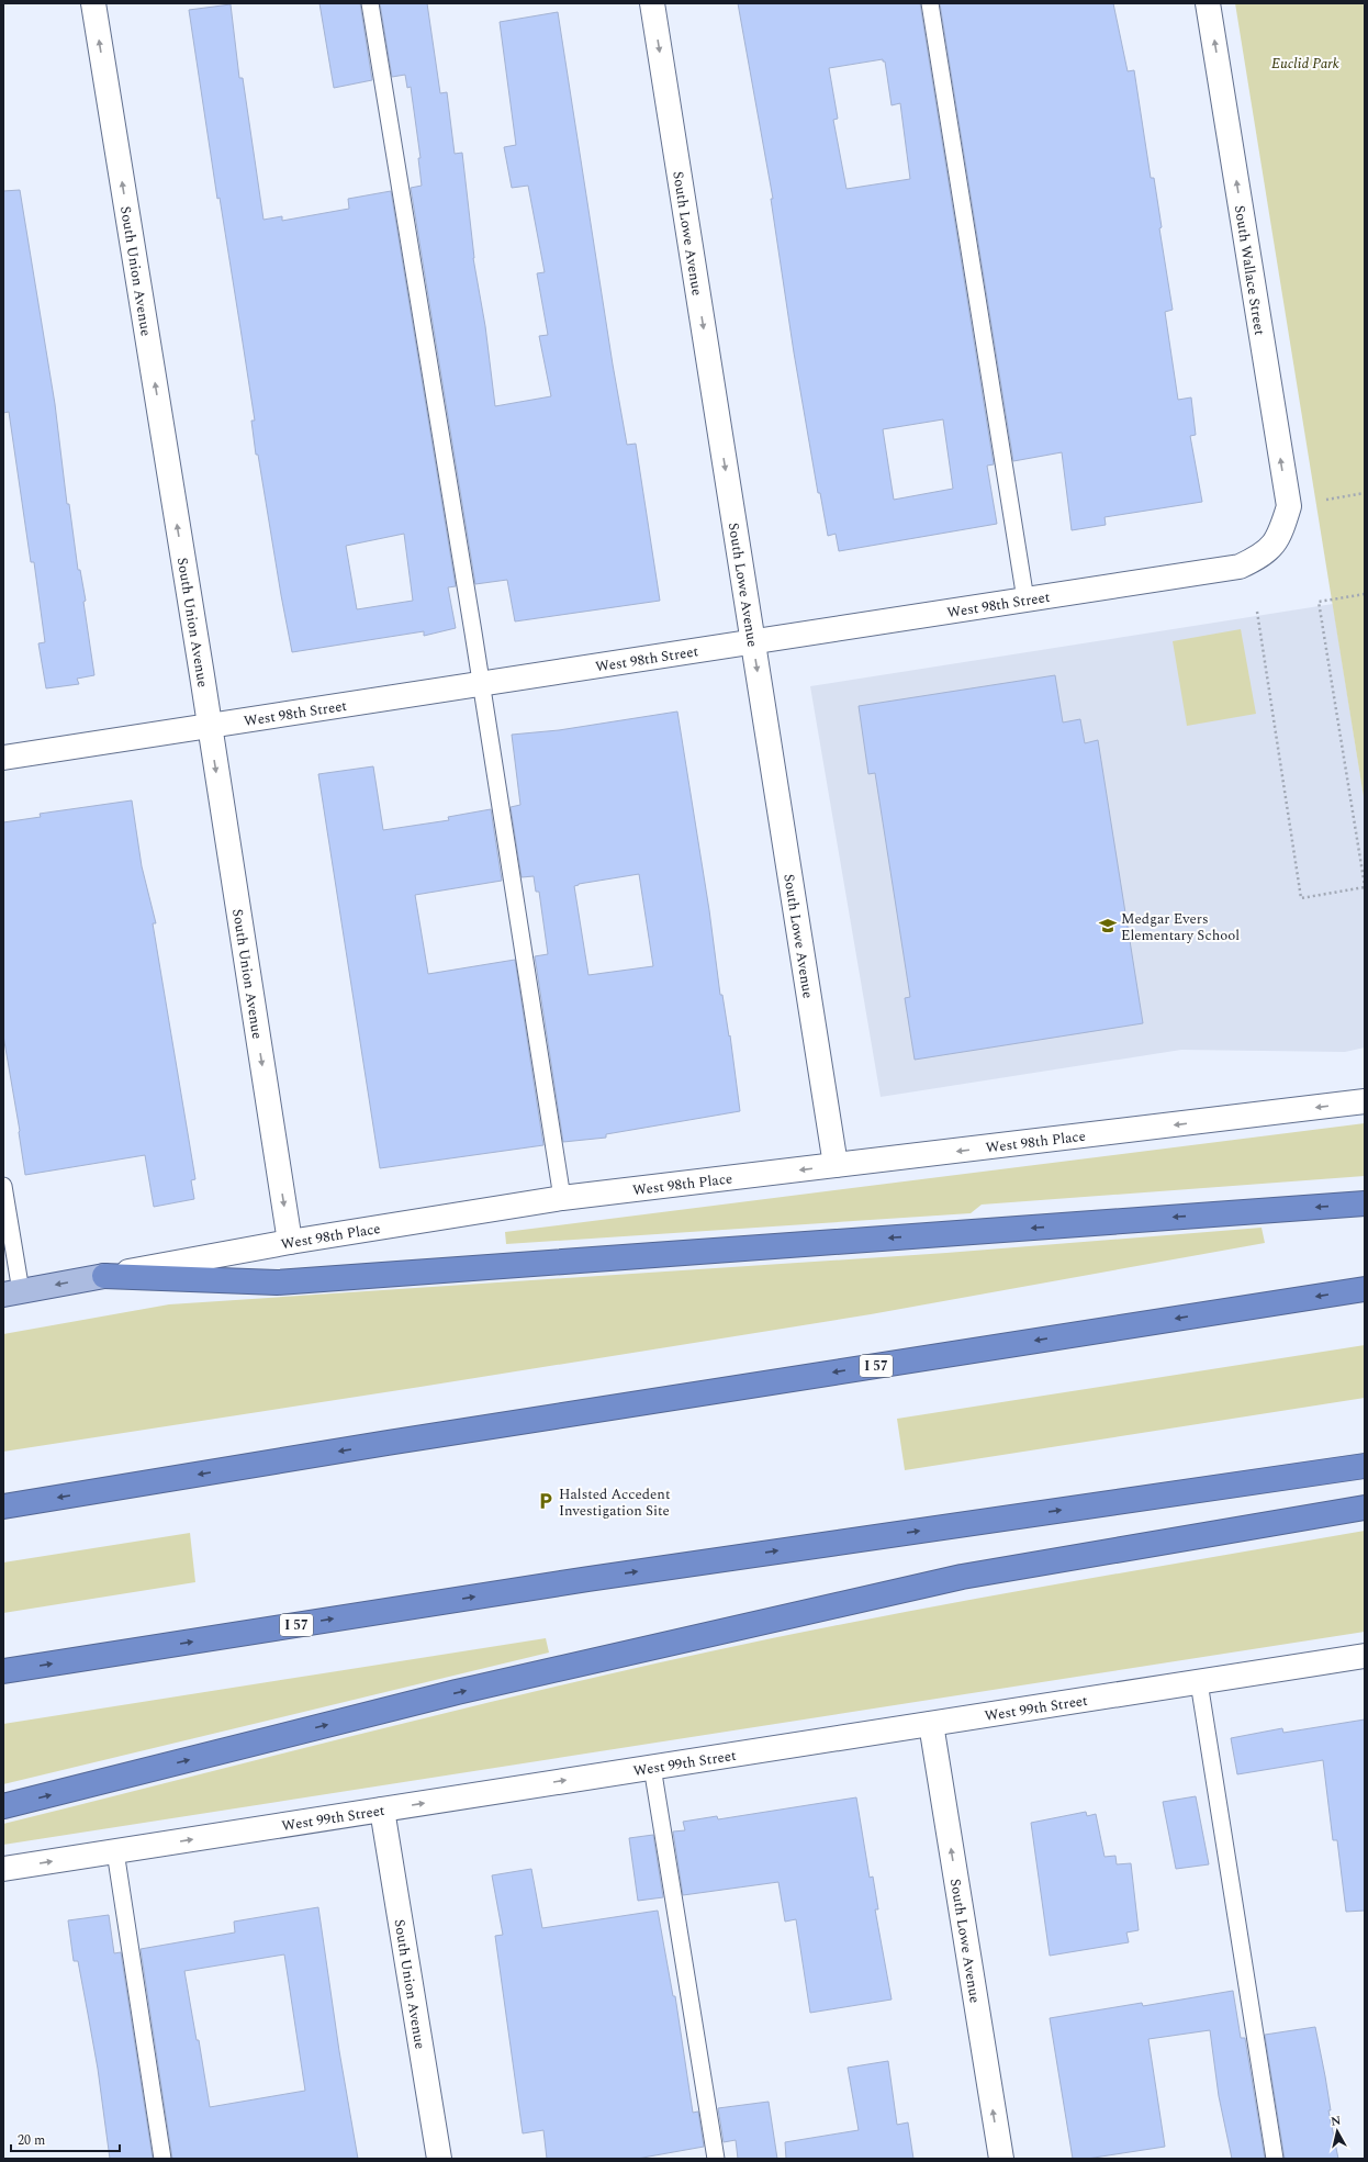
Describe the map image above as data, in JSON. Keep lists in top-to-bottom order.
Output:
{
  "streets": {
    "highway": ["I 57"],
    "main road": ["West 98th Place"],
    "street": [
      "South Lowe Avenue",
      "South Wallace Street",
      "South Union Avenue",
      "West 98th Street",
      "West 99th Street"
    ]
  },
  "crossings": [
    ["South Lowe Avenue", "West 98th Street"],
    ["South Lowe Avenue", "West 98th Place"],
    ["South Lowe Avenue", "West 99th Street"],
    ["South Wallace Street", "West 98th Street"],
    ["South Union Avenue", "West 98th Street"],
    ["South Union Avenue", "West 98th Place"],
    ["South Union Avenue", "West 99th Street"]
  ],
  "one_way": ["South Wallace Street", "West 98th Place", "West 99th Street"],
  "parks": ["Euclid Park"],
  "places": {
    "school or university": ["Medgar Evers Elementary School"],
    "parking": ["Halsted Accedent Investigation Site"]
  },
  "scale_bar": "20 m",
  "north": "top"
}
